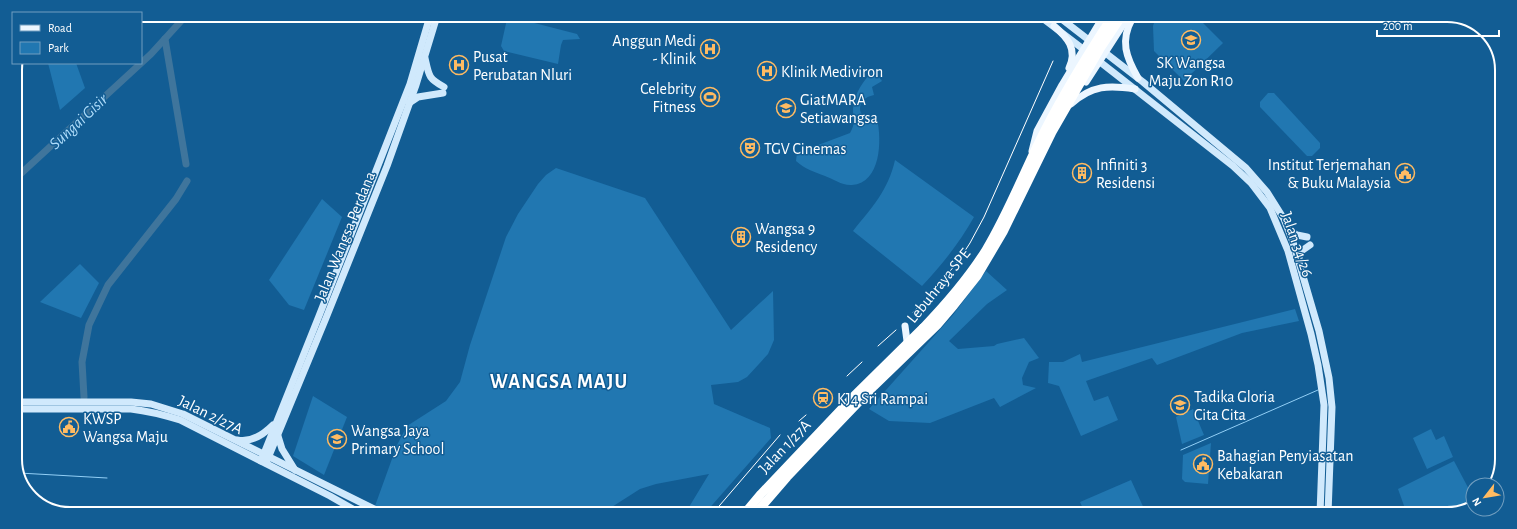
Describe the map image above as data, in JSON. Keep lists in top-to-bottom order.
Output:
{
  "streets": {
    "highway": ["Lebuhraya SPE"],
    "main road": [
      "Jalan Wangsa Perdana",
      "Jalan 34/26",
      "Jalan 2/27A",
      "Jalan 1/27A"
    ]
  },
  "crossings": [
    ["Jalan Wangsa Perdana", "Jalan 2/27A"],
    ["Jalan 34/26", "Lebuhraya SPE"],
    ["Jalan 34/26", "Jalan 1/27A"]
  ],
  "districts": ["WANGSA MAJU"],
  "water": ["Sungai Gisir"],
  "places": {
    "school or university": [
      "SK Wangsa Maju Zon R10",
      "GiatMARA Setiawangsa",
      "Tadika Gloria Cita Cita",
      "Wangsa Jaya Primary School"
    ],
    "hospital": ["Anggun Medi - Klinik", "Pusat Perubatan Nluri", "Klinik Mediviron"],
    "sports": ["Celebrity Fitness"],
    "theatre": ["TGV Cinemas"],
    "building": ["Infiniti 3 Residensi", "Wangsa 9 Residency"],
    "public building": ["Institut Terjemahan & Buku Malaysia", "KWSP Wangsa Maju", "Bahagian Penyiasatan Kebakaran"],
    "station": ["KJ4 Sri Rampai"]
  },
  "legend": ["Road", "Park"],
  "scale_bar": "200 m",
  "north": "bottom left"
}
